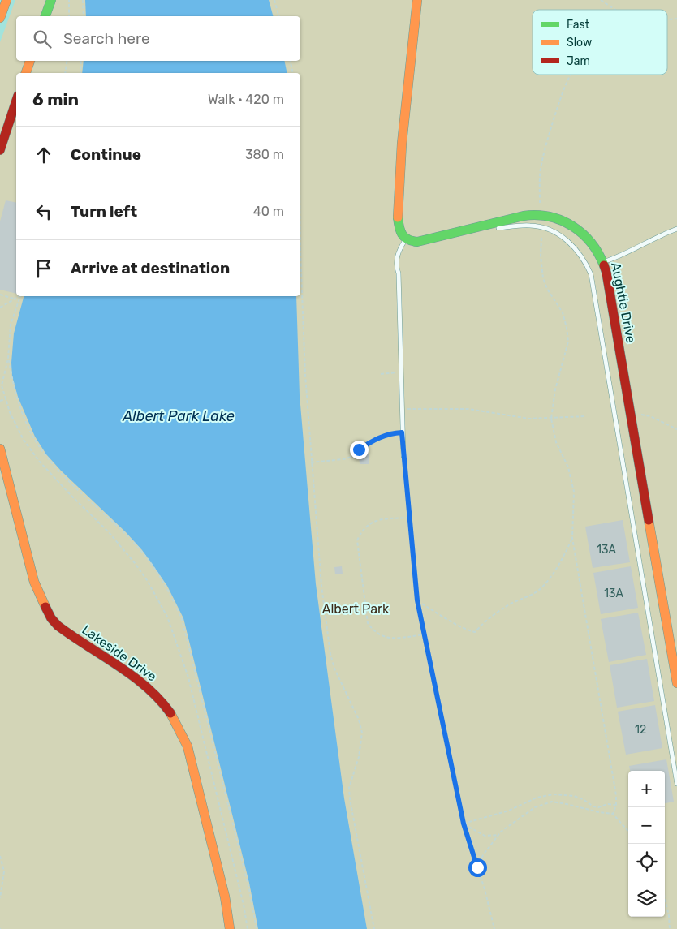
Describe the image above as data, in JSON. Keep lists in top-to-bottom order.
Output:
{
  "streets": {
    "main road": ["Aughtie Drive", "Lakeside Drive"]
  },
  "water": ["Albert Park Lake"],
  "parks": ["Albert Park"],
  "house_numbers": ["13A", "13A", "12"],
  "legend": ["Fast", "Slow", "Jam"],
  "page": {
    "search": "Search here",
    "heading": ["6 min", "Walk · 420 m"],
    "list": [
      ["Continue", "380 m"],
      ["Turn left", "40 m"],
      "Arrive at destination"
    ],
    "map_buttons": ["+", "−"]
  }
}
